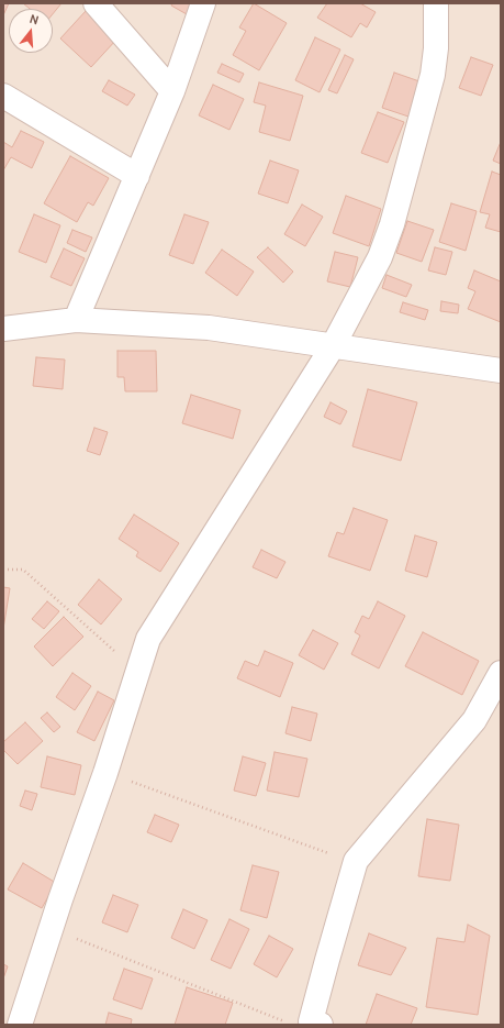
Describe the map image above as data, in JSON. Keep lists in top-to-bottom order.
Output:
{
  "north": "top"
}
